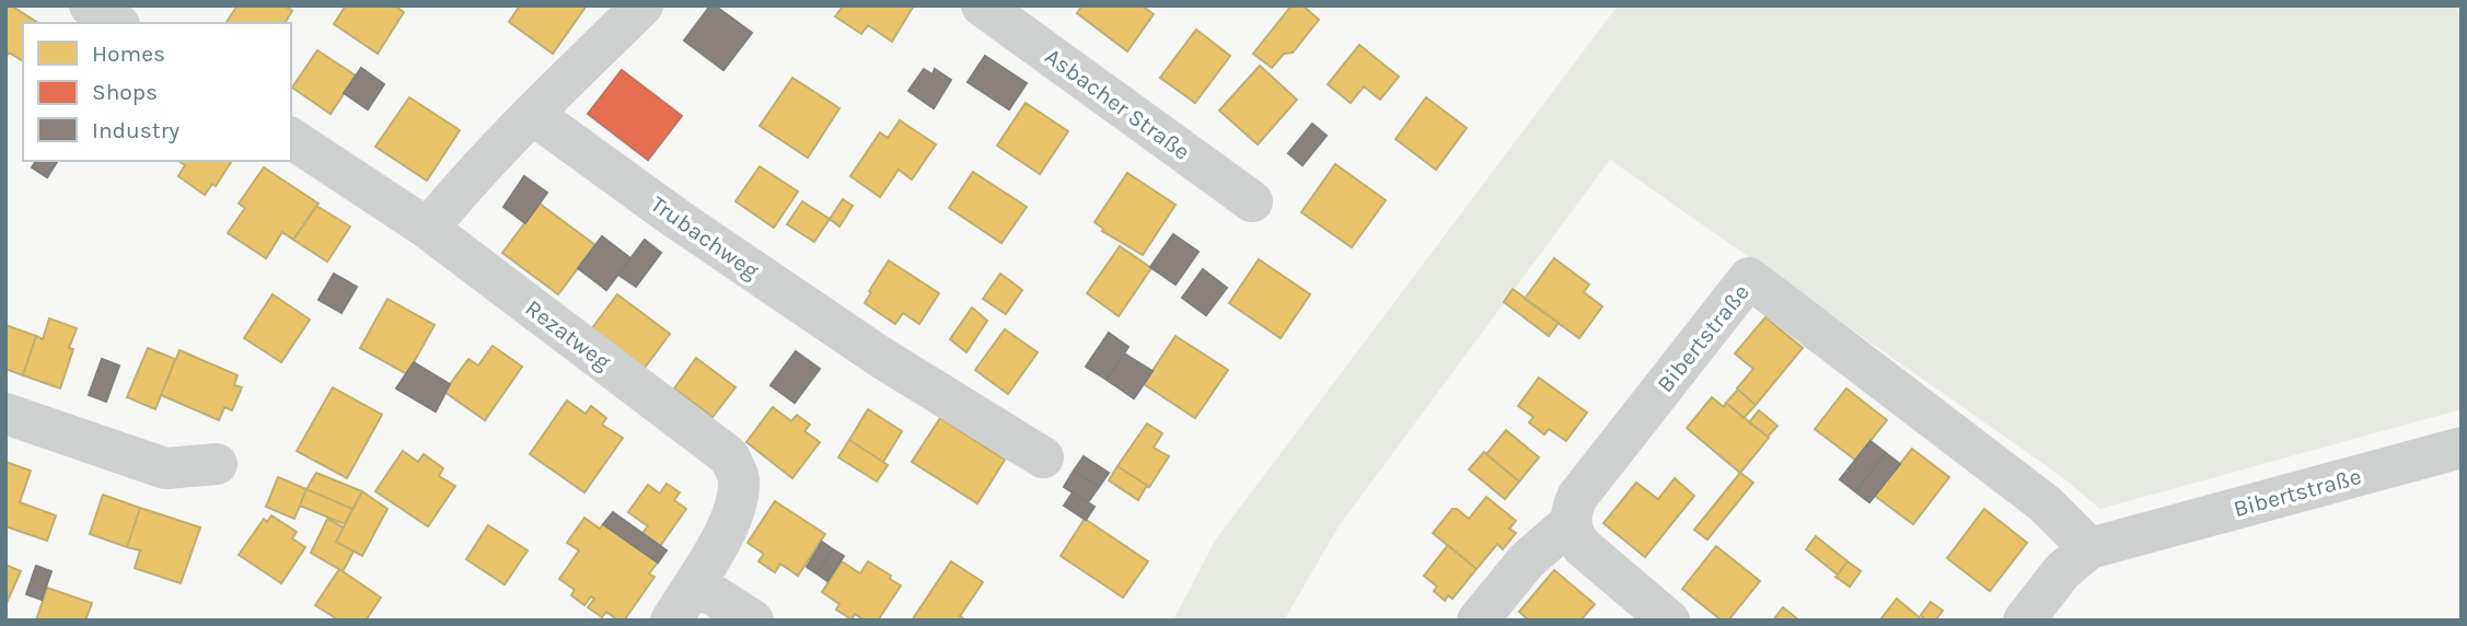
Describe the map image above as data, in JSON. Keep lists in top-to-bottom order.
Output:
{
  "streets": {
    "street": [
      "Asbacher Straße",
      "Trubachweg",
      "Rezatweg",
      "Bibertstraße"
    ]
  },
  "legend": ["Homes", "Shops", "Industry"]
}
